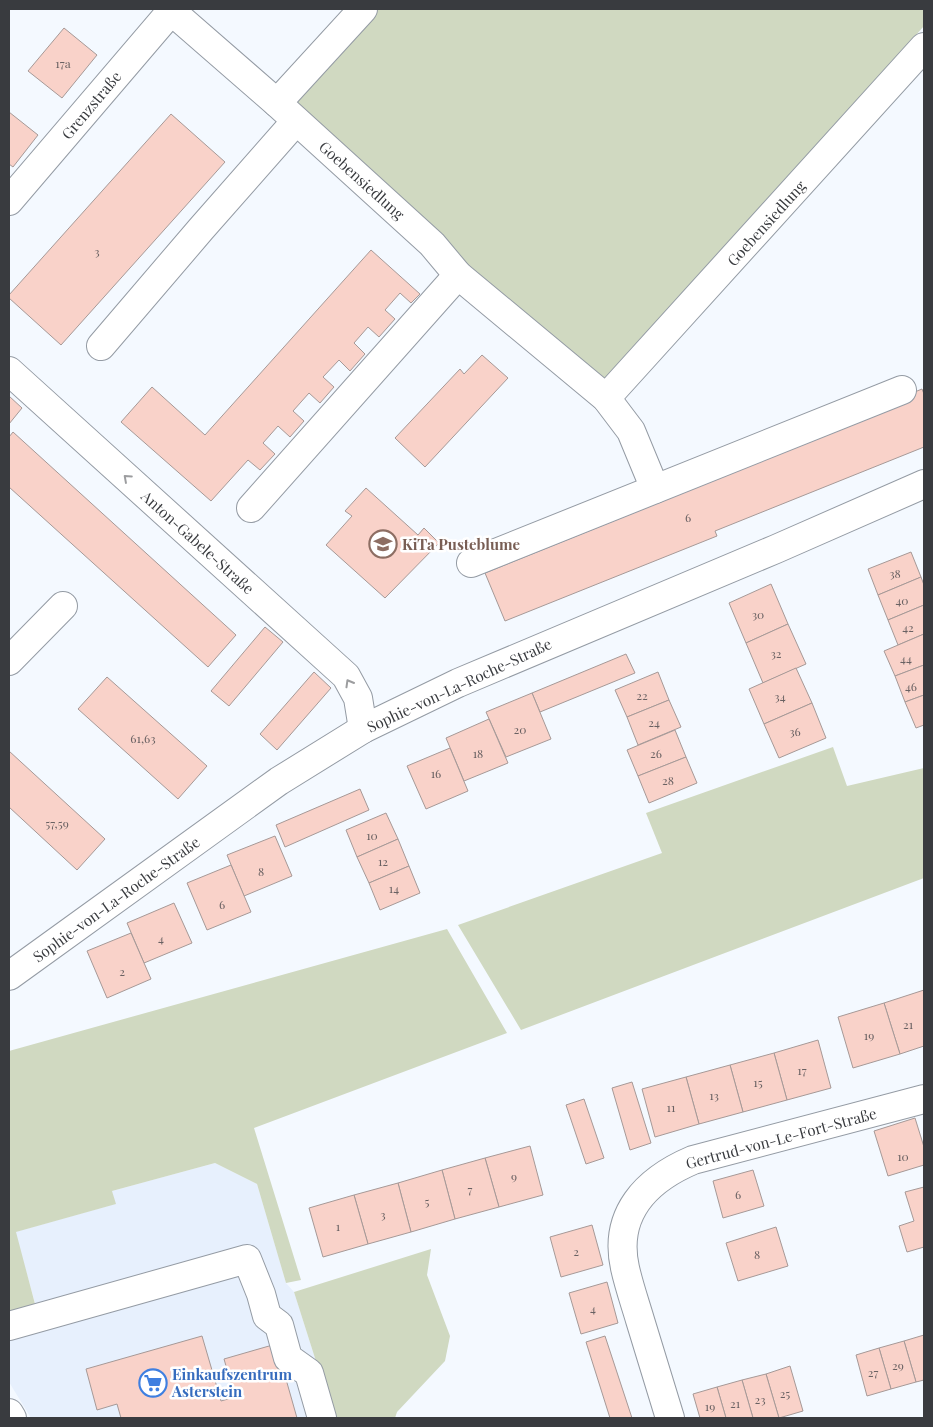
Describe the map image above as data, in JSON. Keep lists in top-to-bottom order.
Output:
{
  "streets": {
    "street": [
      "Grenzstraße",
      "Goebensiedlung",
      "Anton-Gabele-Straße",
      "Sophie-von-La-Roche-Straße",
      "Gertrud-von-Le-Fort-Straße"
    ]
  },
  "crossings": [
    ["Grenzstraße", "Goebensiedlung"],
    ["Anton-Gabele-Straße", "Sophie-von-La-Roche-Straße"]
  ],
  "one_way": ["Anton-Gabele-Straße"],
  "places": {
    "school or university": ["KiTa Pusteblume"],
    "supermarket": ["Einkaufszentrum Asterstein"]
  },
  "house_numbers": [
    "17a",
    "3",
    "6",
    "38",
    "40",
    "30",
    "42",
    "32",
    "44",
    "46",
    "22",
    "34",
    "24",
    "20",
    "36",
    "61,63",
    "18",
    "26",
    "16",
    "28",
    "57,59",
    "10",
    "12",
    "8",
    "14",
    "6",
    "4",
    "2",
    "21",
    "19",
    "17",
    "15",
    "13",
    "11",
    "10",
    "9",
    "7",
    "6",
    "5",
    "3",
    "1",
    "2",
    "8",
    "4",
    "29",
    "27",
    "25",
    "23",
    "21",
    "19"
  ]
}
